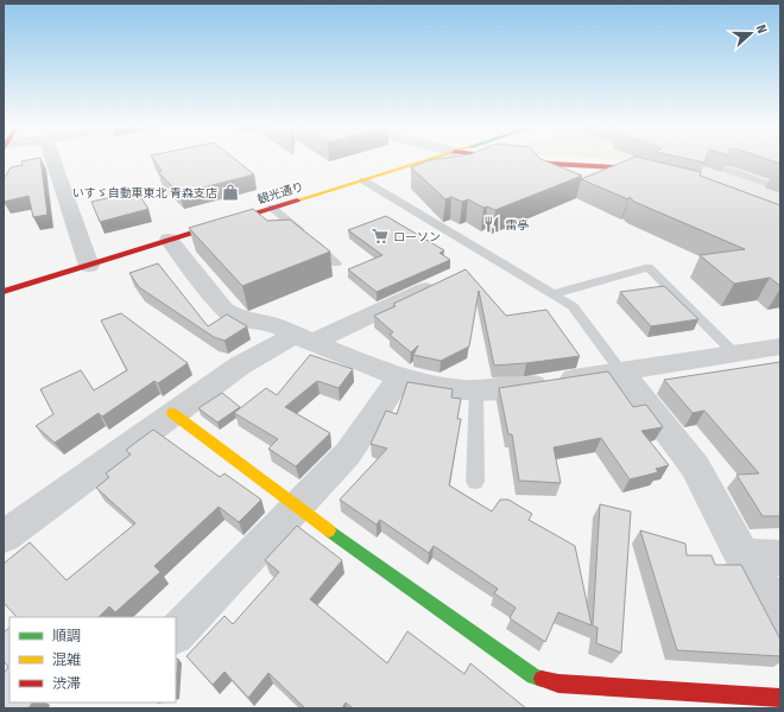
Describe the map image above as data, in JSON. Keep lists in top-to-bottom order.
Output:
{
  "streets": {
    "main road": ["観光通り"]
  },
  "places": {
    "shop": ["いすゞ自動車東北 青森支店"],
    "restaurant": ["雷亭"],
    "supermarket": ["ローソン"]
  },
  "legend": ["順調", "混雑", "渋滞"],
  "north": "right"
}
